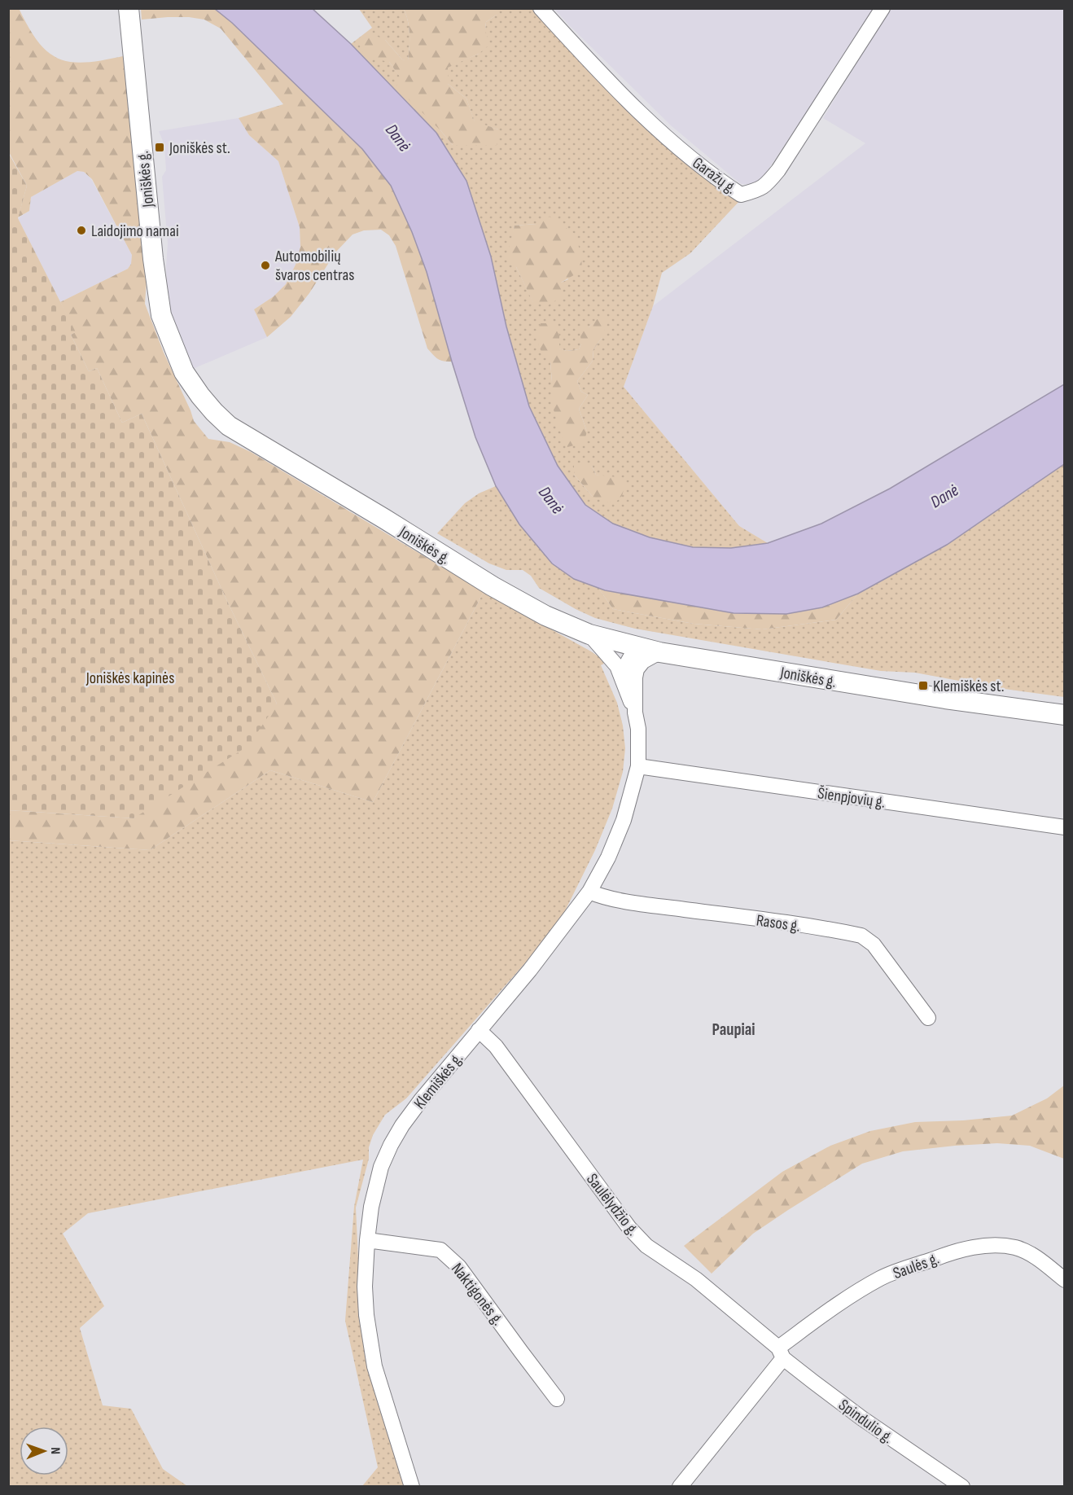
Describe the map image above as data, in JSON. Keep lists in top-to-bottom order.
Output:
{
  "streets": {
    "main road": ["Joniškės g."],
    "street": [
      "Garažų g.",
      "Šienpjovių g.",
      "Rasos g.",
      "Klemiškės g.",
      "Saulėlydžio g.",
      "Saulės g.",
      "Naktigonės g.",
      "Spindulio g."
    ]
  },
  "crossings": [
    ["Joniškės g.", "Klemiškės g."],
    ["Šienpjovių g.", "Klemiškės g."],
    ["Rasos g.", "Klemiškės g."],
    ["Klemiškės g.", "Saulėlydžio g."],
    ["Klemiškės g.", "Naktigonės g."],
    ["Saulėlydžio g.", "Saulės g."],
    ["Saulėlydžio g.", "Spindulio g."],
    ["Saulės g.", "Spindulio g."]
  ],
  "districts": ["Paupiai"],
  "water": ["Danė"],
  "parks": ["Joniškės kapinės"],
  "places": {
    "transit": ["Joniškės st.", "Klemiškės st."],
    "other": ["Laidojimo namai", "Automobilių švaros centras"]
  },
  "north": "right"
}
